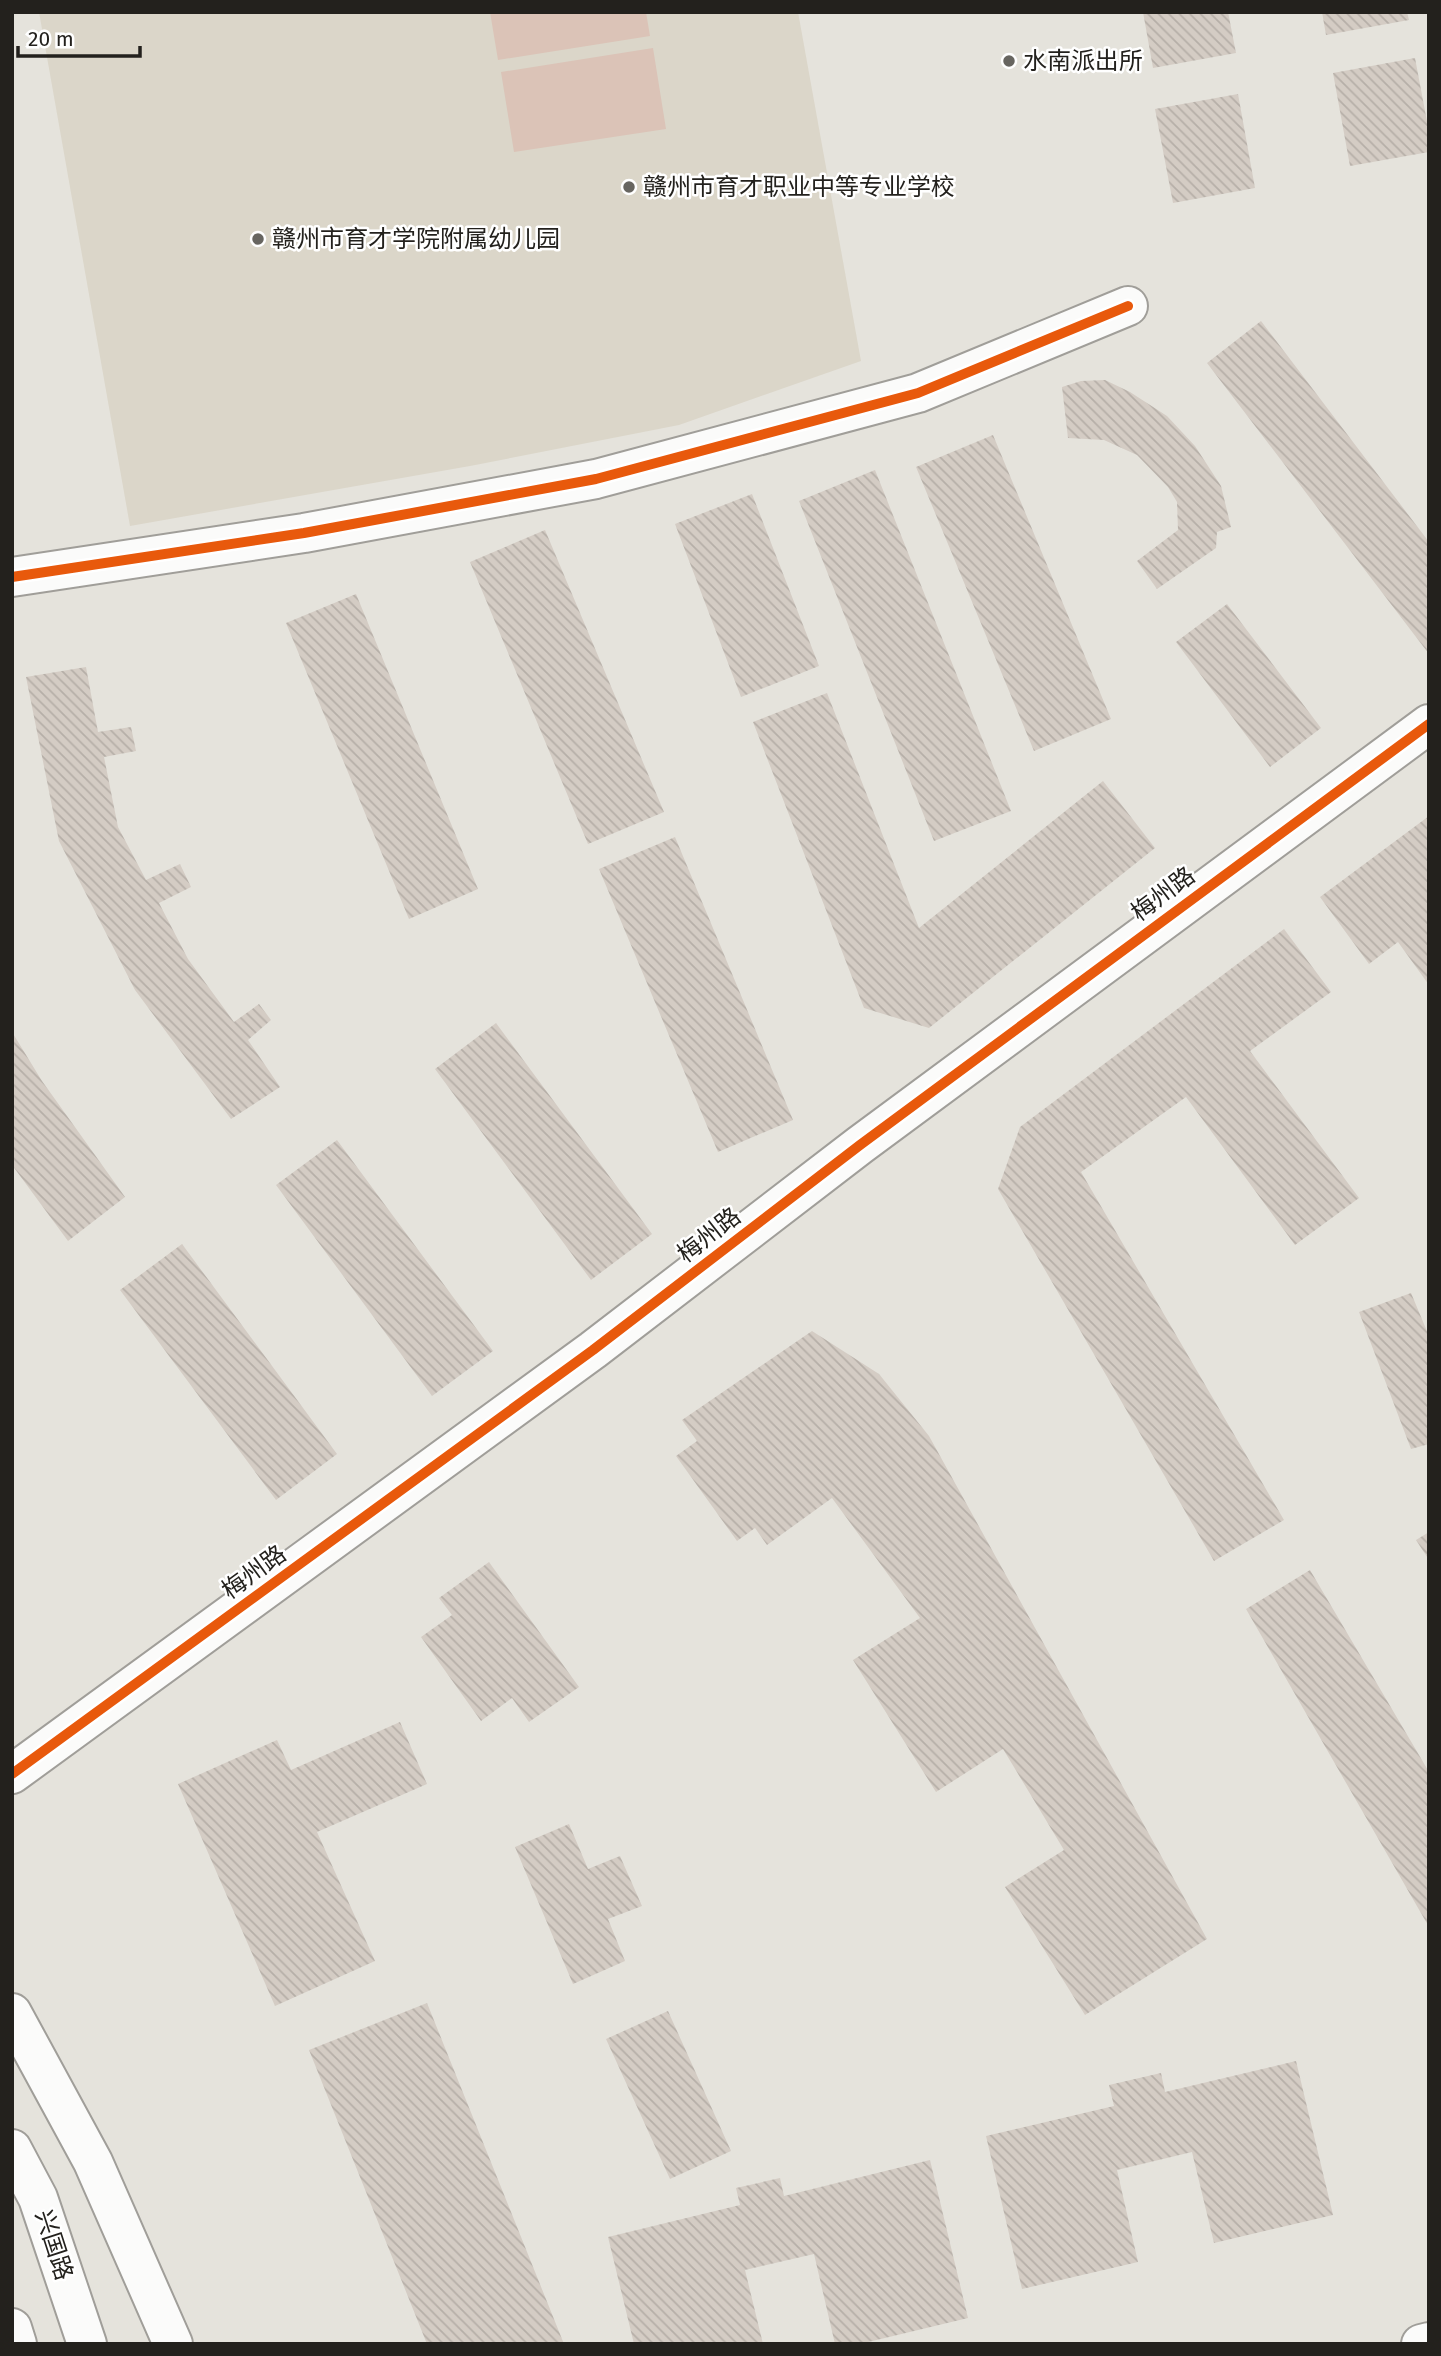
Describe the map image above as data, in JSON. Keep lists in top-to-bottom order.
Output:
{
  "streets": {
    "street": ["梅州路", "兴国路"]
  },
  "places": ["水南派出所", "赣州市育才职业中等专业学校", "赣州市育才学院附属幼儿园"],
  "scale_bar": "20 m"
}
